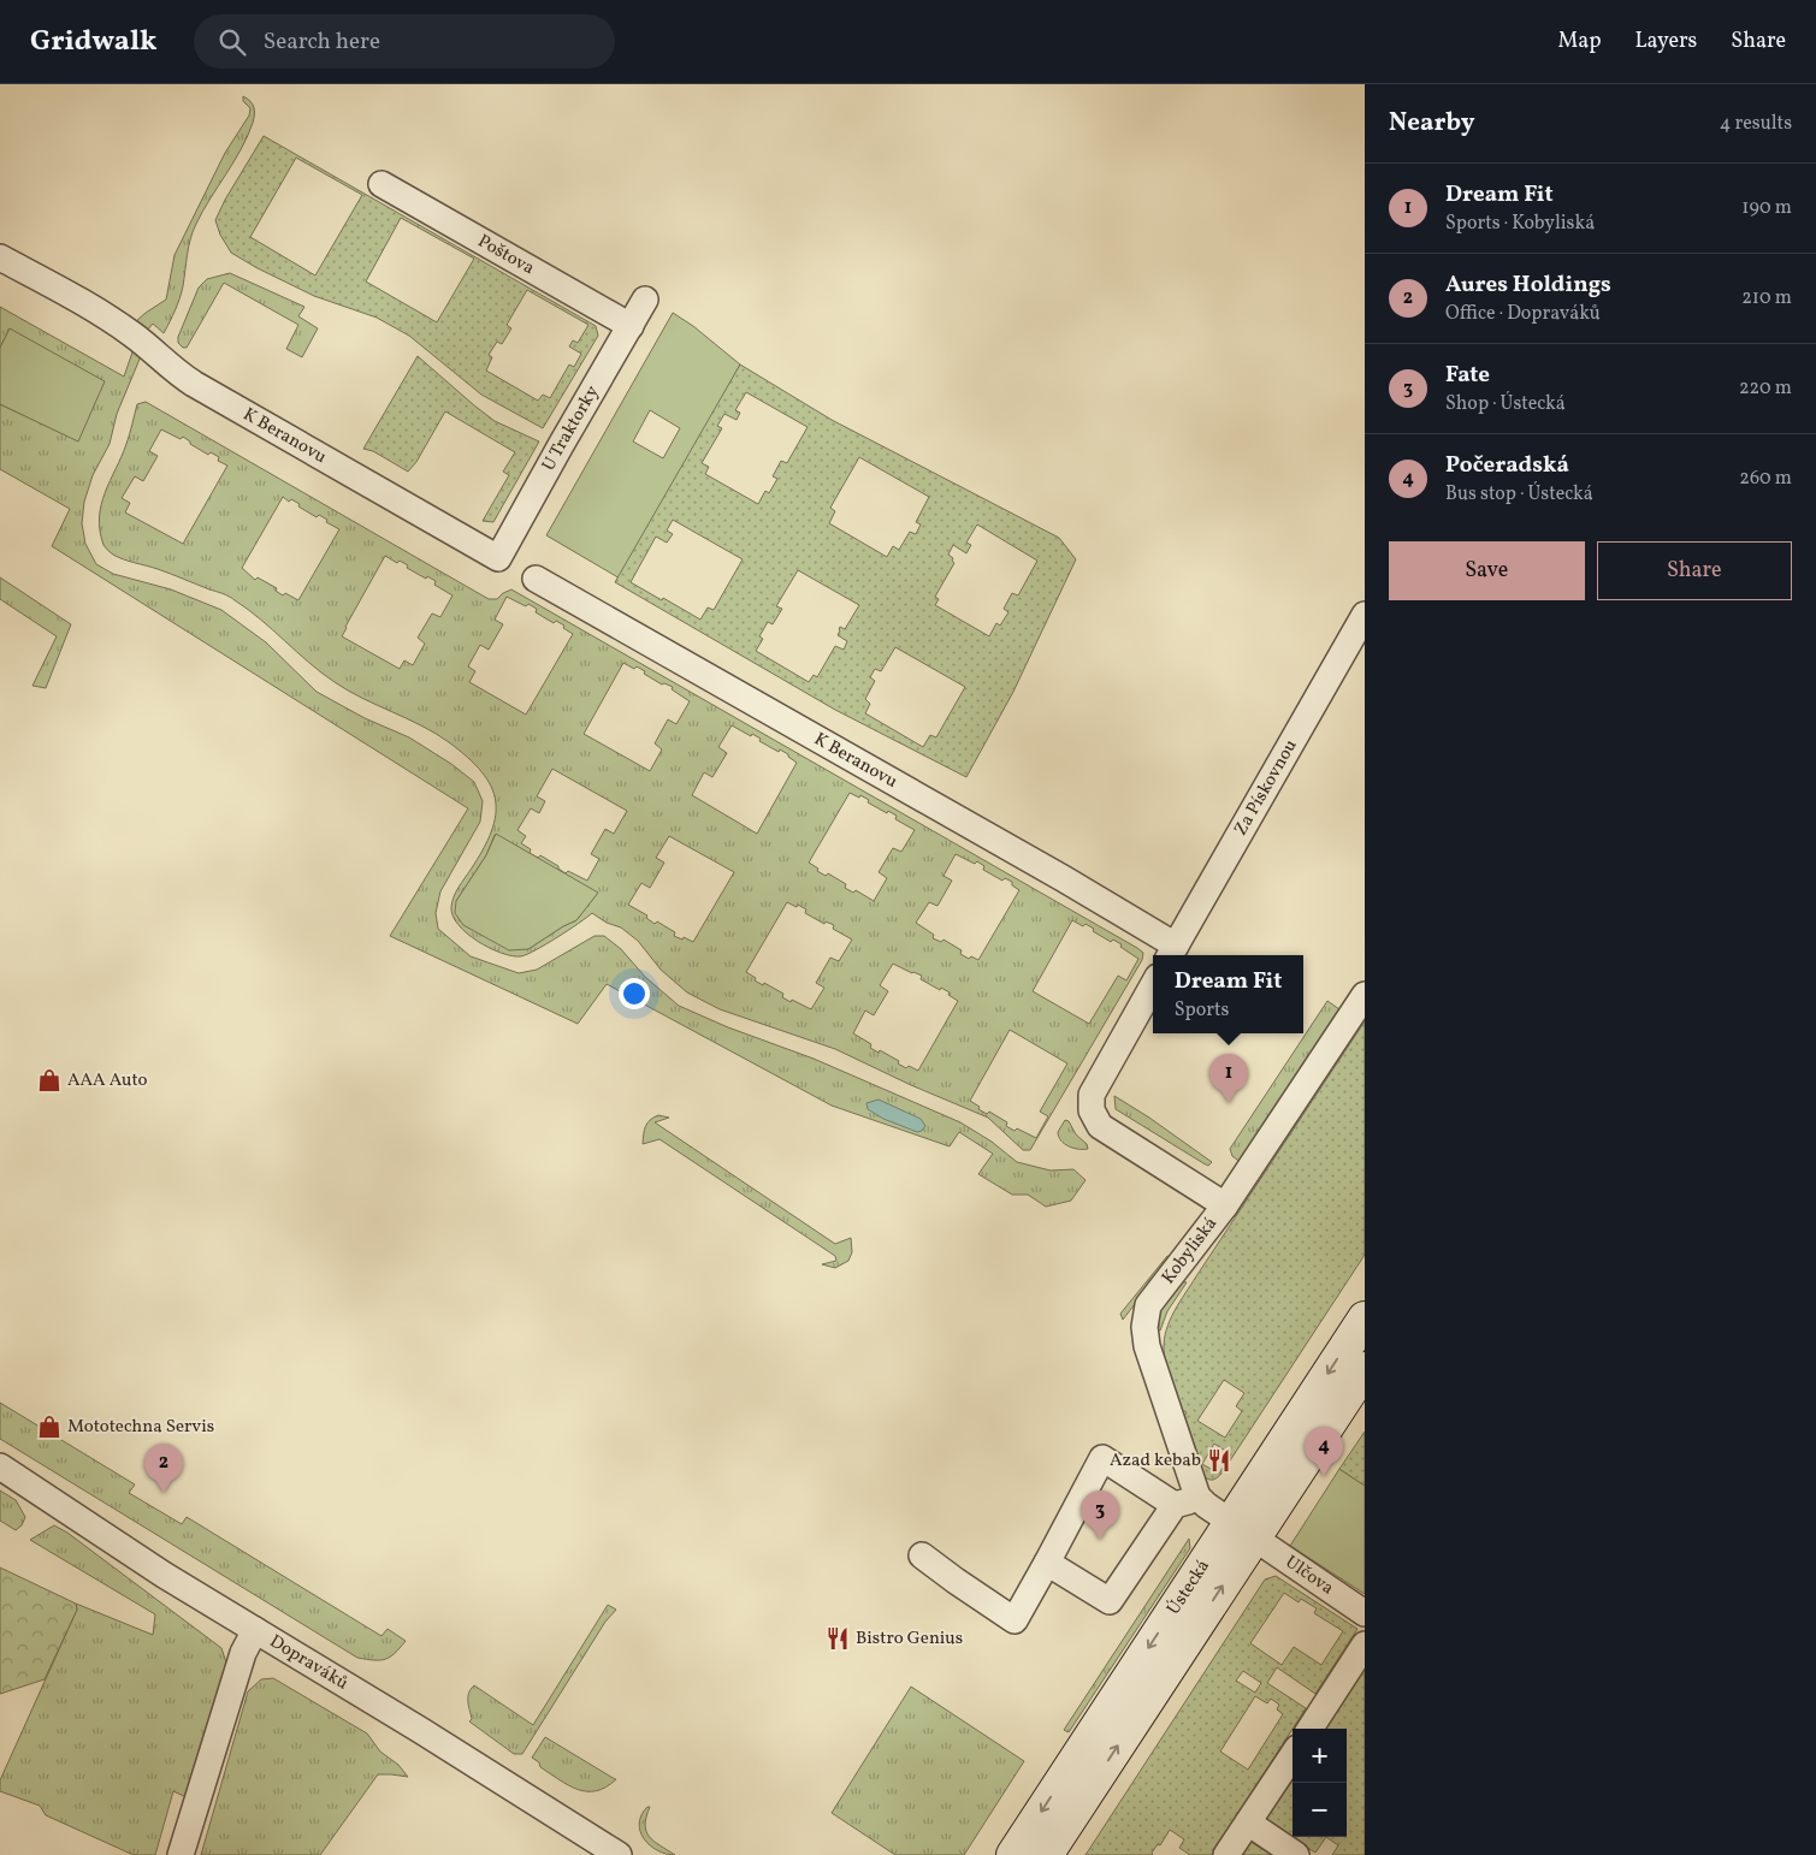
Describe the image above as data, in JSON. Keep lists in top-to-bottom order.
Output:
{
  "streets": {
    "main road": ["Ústecká"],
    "street": [
      "Poštova",
      "U Traktorky",
      "K Beranovu",
      "Za Pískovnou",
      "Kobyliská",
      "Ulčova",
      "Dopraváků"
    ]
  },
  "crossings": [
    ["Poštova", "U Traktorky"],
    ["U Traktorky", "K Beranovu"],
    ["K Beranovu", "Za Pískovnou"],
    ["Ulčova", "Ústecká"]
  ],
  "places": {
    "shop": ["AAA Auto", "Mototechna Servis"],
    "restaurant": ["Azad kebab", "Bistro Genius"]
  },
  "page": {
    "header": "Gridwalk",
    "search": "Search here",
    "nav": ["Map", "Layers", "Share"],
    "heading": ["Nearby", "4 results"],
    "list": [
      {
        "mark": "1",
        "name": "Dream Fit",
        "note": "Sports · Kobyliská",
        "value": "190 m"
      },
      {
        "mark": "2",
        "name": "Aures Holdings",
        "note": "Office · Dopraváků",
        "value": "210 m"
      },
      {
        "mark": "3",
        "name": "Fate",
        "note": "Shop · Ústecká",
        "value": "220 m"
      },
      {
        "mark": "4",
        "name": "Počeradská",
        "note": "Bus stop · Ústecká",
        "value": "260 m"
      }
    ],
    "buttons": ["Save", "Share"],
    "popup": ["Dream Fit", "Sports"],
    "pins": [
      "1",
      "4",
      "2",
      "3"
    ],
    "map_buttons": ["+", "−"]
  }
}
